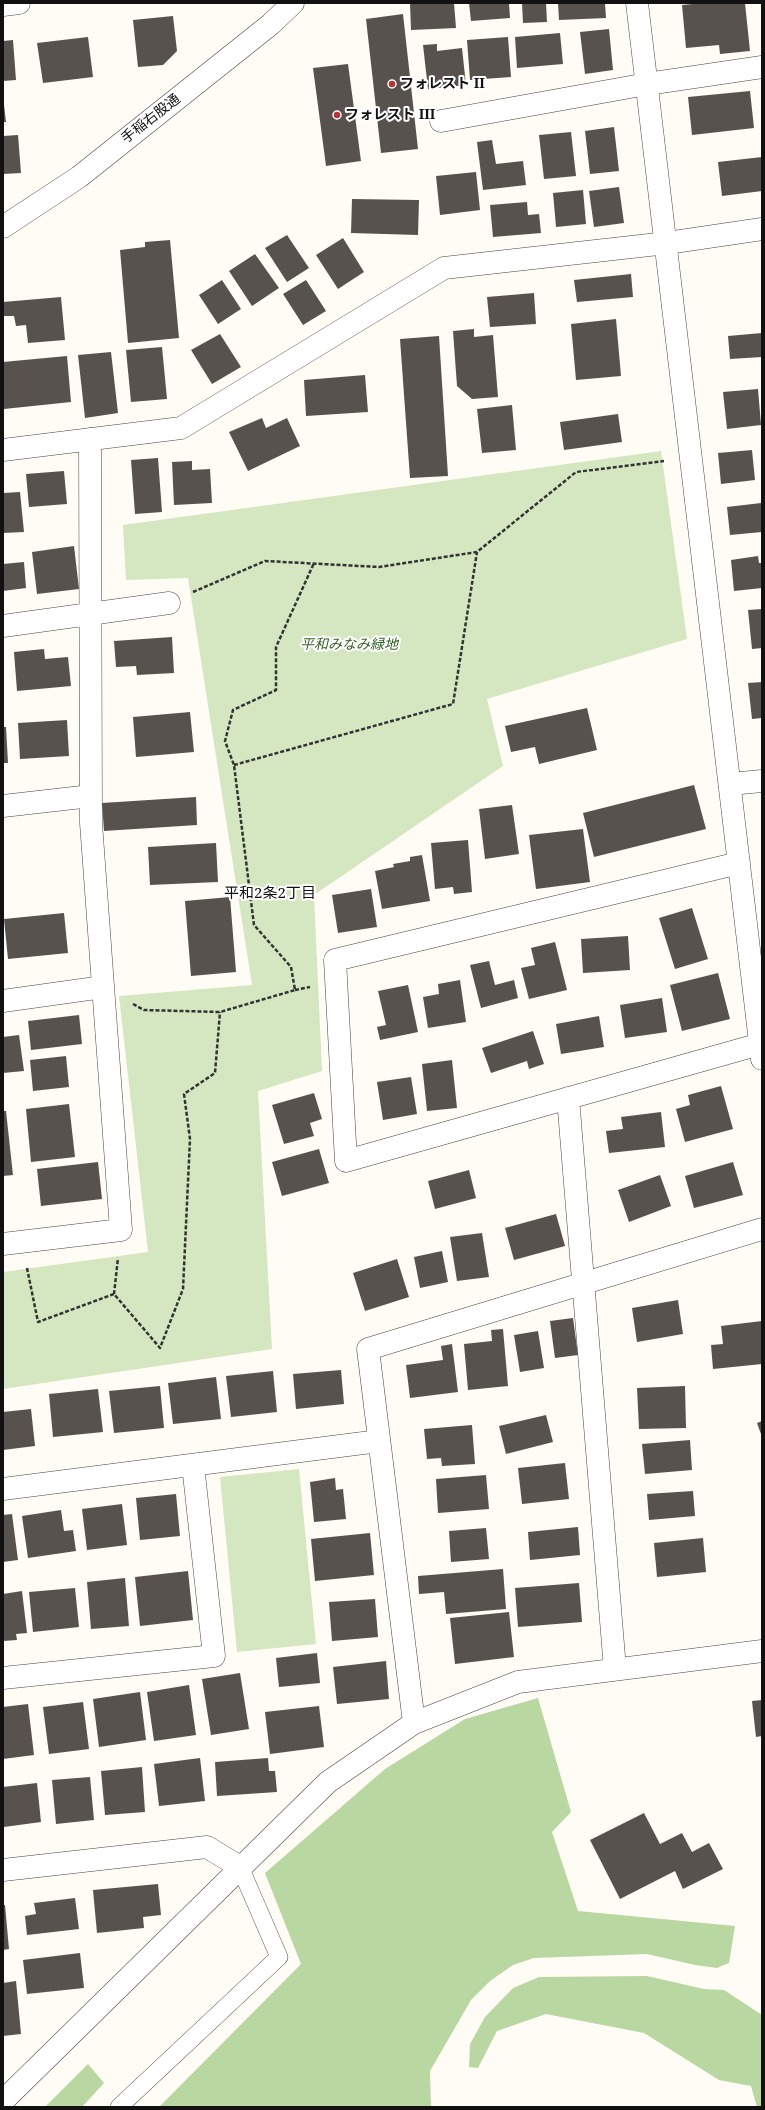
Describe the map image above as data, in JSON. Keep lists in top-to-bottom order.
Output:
{
  "streets": {
    "street": ["手稲右股通"]
  },
  "districts": ["平和2条2丁目"],
  "parks": ["平和みなみ緑地"],
  "places": ["フォレスト II", "フォレスト III"]
}
